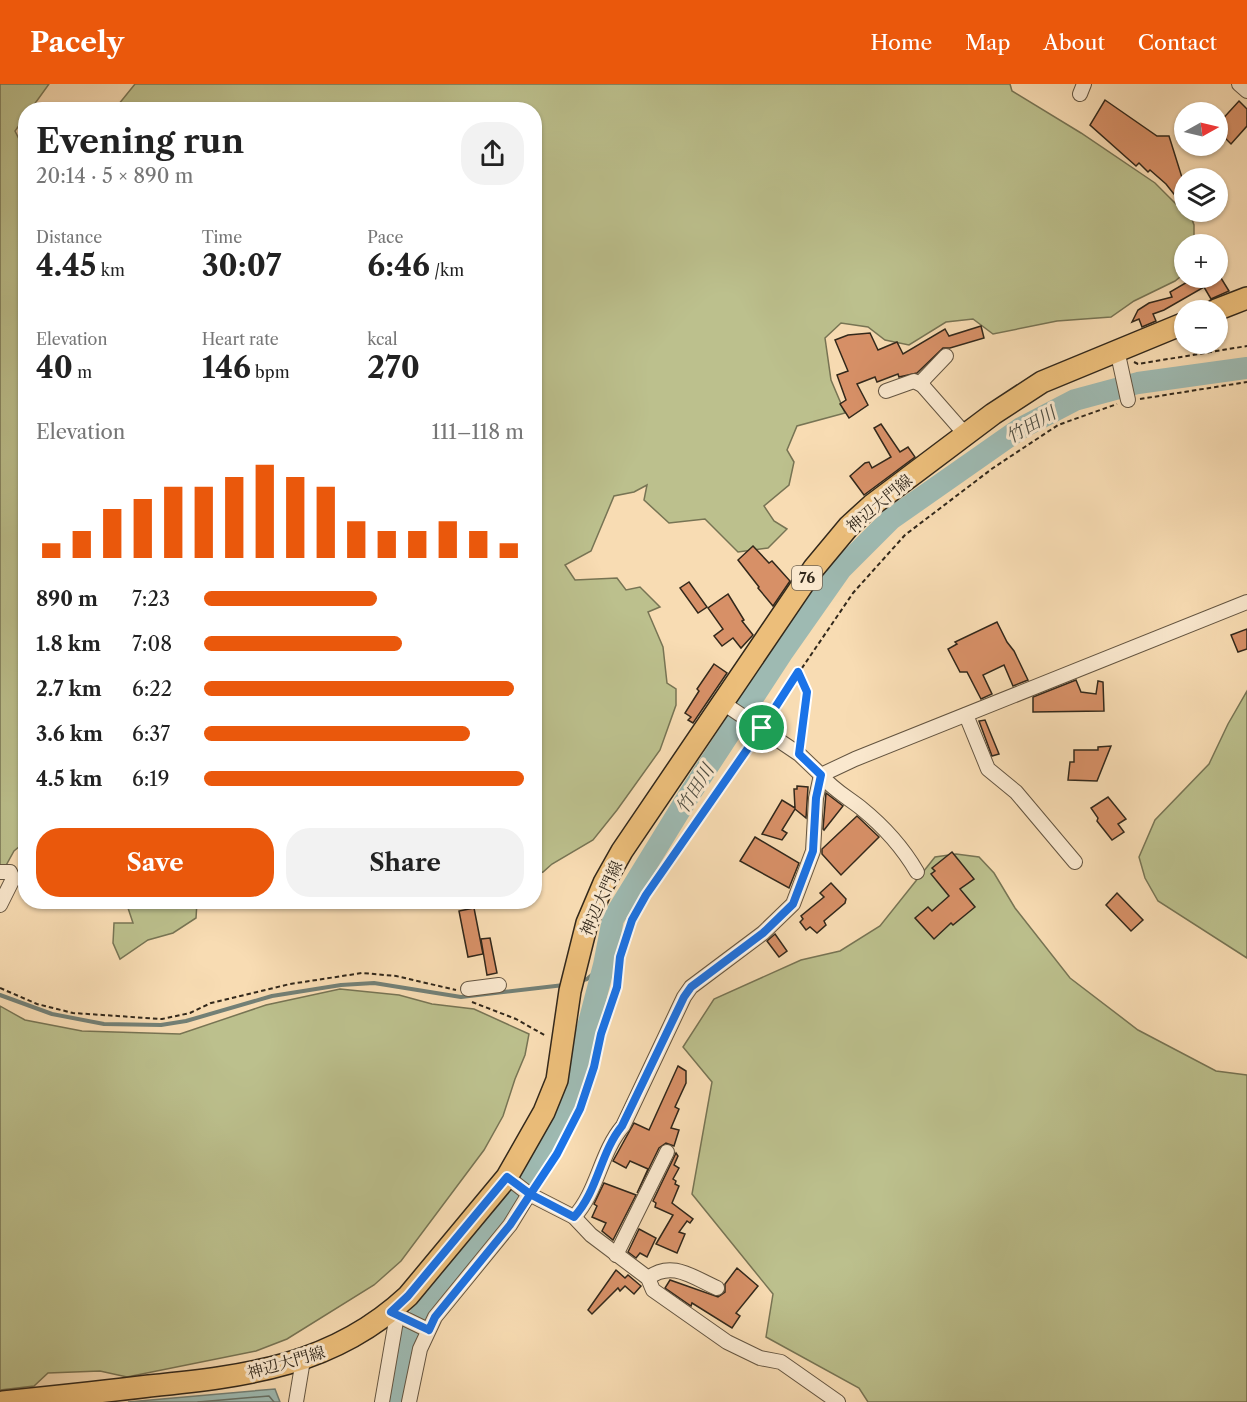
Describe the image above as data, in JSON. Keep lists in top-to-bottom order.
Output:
{
  "streets": {
    "main road": ["神辺大門線", "76"]
  },
  "water": ["竹田川"],
  "north": "right",
  "page": {
    "header": "Pacely",
    "nav": [
      "Home",
      "Map",
      "About",
      "Contact"
    ],
    "map_buttons": ["+", "−"],
    "heading": ["Evening run", "20:14 · 5 × 890 m"],
    "stats": [
      ["Distance", "4.45 km"],
      ["Time", "30:07"],
      ["Pace", "6:46 /km"],
      ["Elevation", "40 m"],
      ["Heart rate", "146 bpm"],
      ["kcal", "270"]
    ],
    "chart": ["Elevation", "111–118 m"],
    "list": [
      {
        "name": "890 m",
        "note": "7:23"
      },
      {
        "name": "1.8 km",
        "note": "7:08"
      },
      {
        "name": "2.7 km",
        "note": "6:22"
      },
      {
        "name": "3.6 km",
        "note": "6:37"
      },
      {
        "name": "4.5 km",
        "note": "6:19"
      }
    ],
    "buttons": ["Save", "Share"]
  }
}
